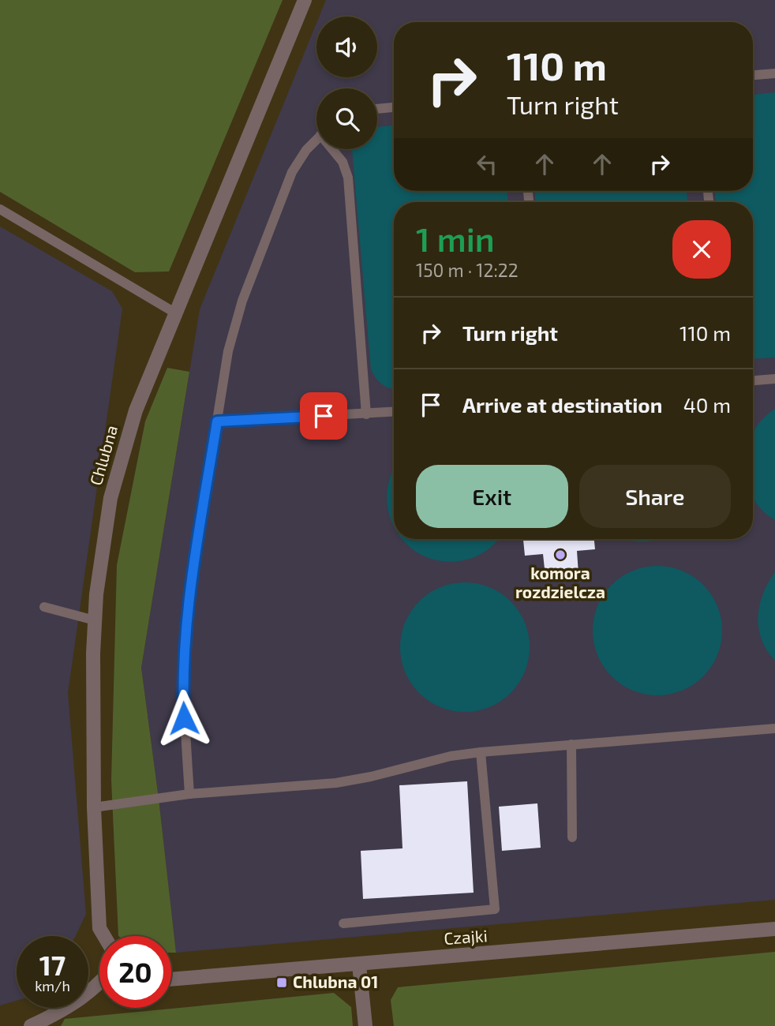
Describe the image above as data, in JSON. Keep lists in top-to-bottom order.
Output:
{
  "streets": {
    "street": ["Chlubna", "Czajki"]
  },
  "places": {
    "other": ["komora rozdzielcza"],
    "transit": ["Chlubna 01"]
  },
  "page": {
    "turn": ["110 m", "Turn right"],
    "heading": ["1 min", "150 m · 12:22"],
    "list": [
      {
        "name": "Turn right",
        "value": "110 m"
      },
      {
        "name": "Arrive at destination",
        "value": "40 m"
      }
    ],
    "buttons": ["Exit", "Share"],
    "speed": "17 km/h",
    "limit": "20"
  }
}
